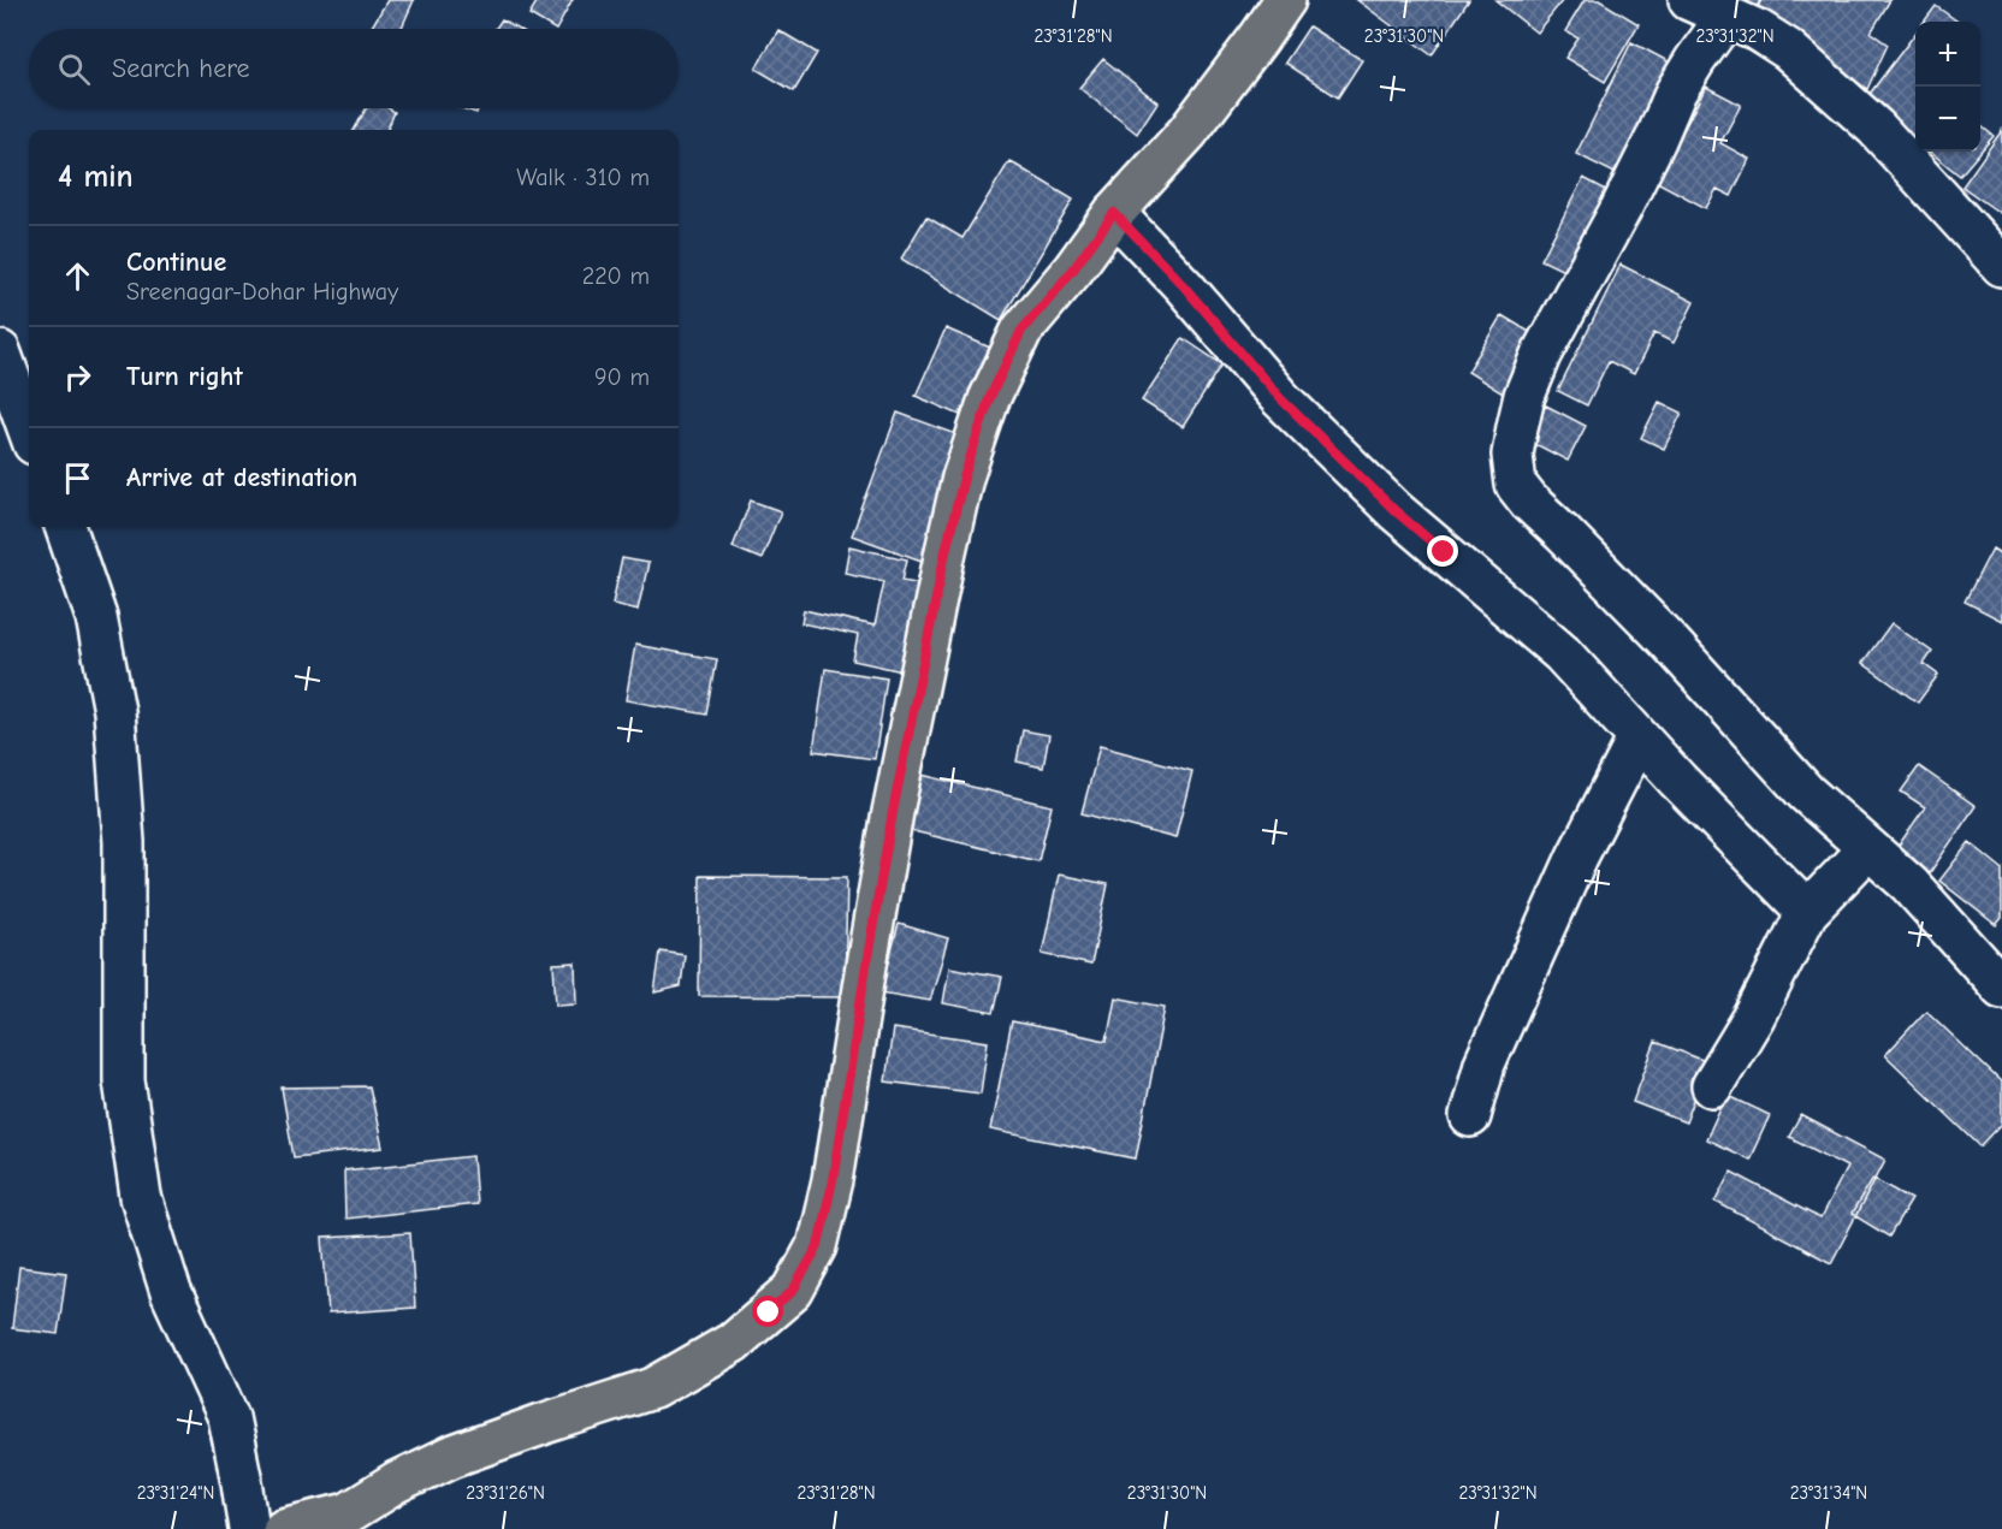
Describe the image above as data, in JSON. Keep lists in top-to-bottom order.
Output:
{
  "page": {
    "map_buttons": ["+", "−"],
    "search": "Search here",
    "heading": ["4 min", "Walk · 310 m"],
    "list": [
      ["Continue", "Sreenagar-Dohar Highway", "220 m"],
      ["Turn right", "90 m"],
      "Arrive at destination"
    ]
  },
  "coordinates": [
    "23°31'32\"N",
    "23°31'28\"N",
    "23°31'30\"N",
    "23°31'24\"N",
    "23°31'26\"N",
    "23°31'34\"N"
  ]
}
